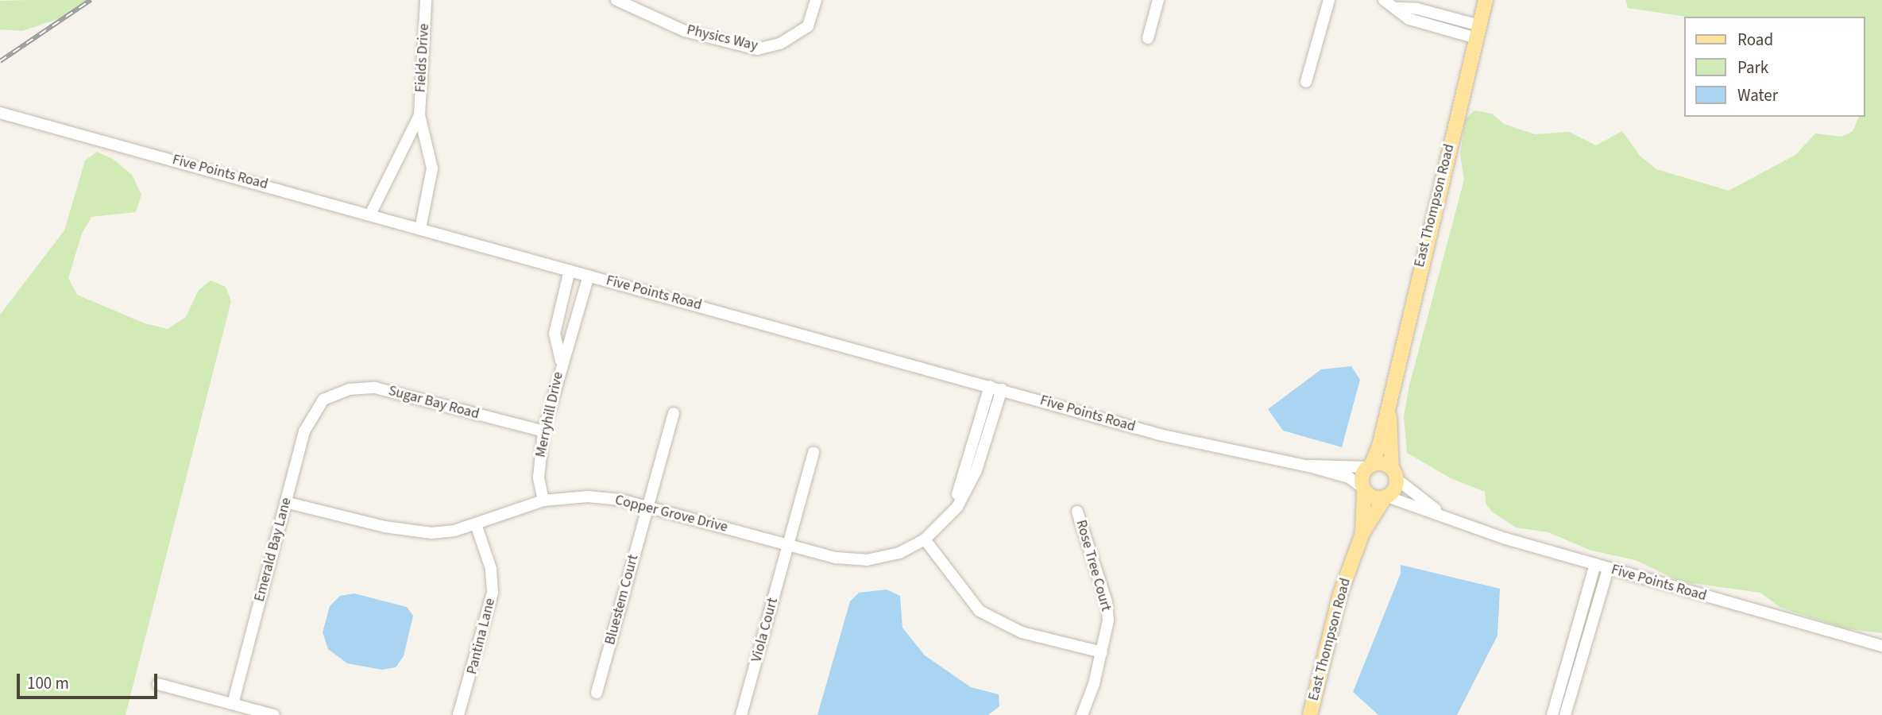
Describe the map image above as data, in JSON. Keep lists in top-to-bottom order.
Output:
{
  "streets": {
    "main road": ["East Thompson Road"],
    "street": [
      "Physics Way",
      "Fields Drive",
      "Five Points Road",
      "Sugar Bay Road",
      "Merryhill Drive",
      "Copper Grove Drive",
      "Emerald Bay Lane",
      "Rose Tree Court",
      "Bluestem Court",
      "Viola Court",
      "Pantina Lane"
    ]
  },
  "crossings": [
    ["Fields Drive", "Five Points Road"],
    ["Five Points Road", "East Thompson Road"],
    ["Five Points Road", "Merryhill Drive"],
    ["Five Points Road", "Copper Grove Drive"],
    ["Sugar Bay Road", "Merryhill Drive"],
    ["Sugar Bay Road", "Emerald Bay Lane"],
    ["Merryhill Drive", "Copper Grove Drive"],
    ["Copper Grove Drive", "Emerald Bay Lane"],
    ["Copper Grove Drive", "Bluestem Court"],
    ["Copper Grove Drive", "Viola Court"],
    ["Copper Grove Drive", "Pantina Lane"]
  ],
  "legend": ["Road", "Park", "Water"],
  "scale_bar": "100 m"
}
